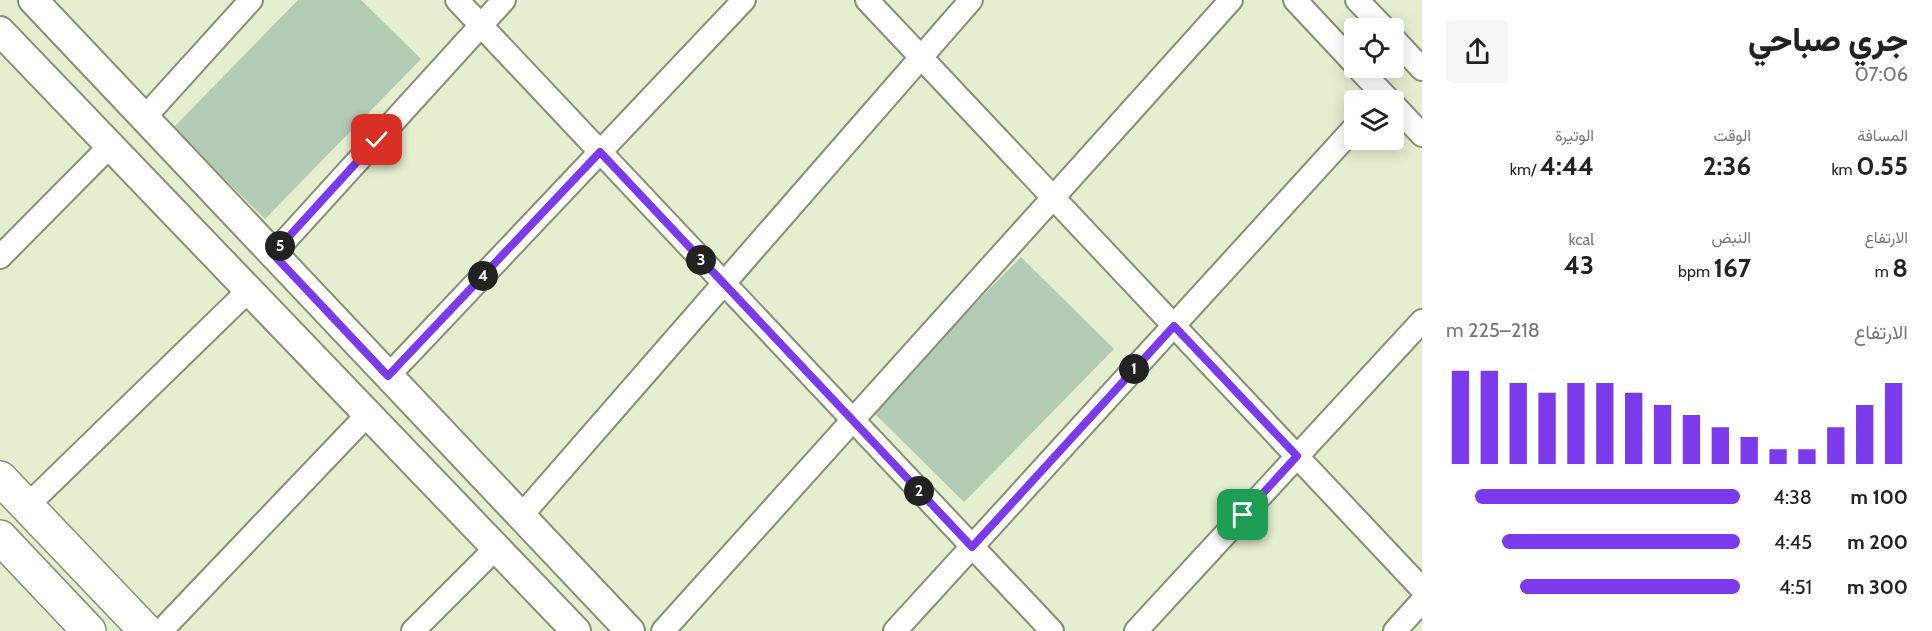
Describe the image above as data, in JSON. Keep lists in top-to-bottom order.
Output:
{
  "page": {
    "heading": ["جري صباحي", "07:06"],
    "stats": [
      ["المسافة", "0.55 km"],
      ["الوقت", "2:36"],
      ["الوتيرة", "4:44 /km"],
      ["الارتفاع", "8 m"],
      ["النبض", "167 bpm"],
      ["kcal", "43"]
    ],
    "pins": [
      "5",
      "3",
      "4",
      "1",
      "2"
    ],
    "chart": ["الارتفاع", "218–225 m"],
    "list": [
      {
        "name": "100 m",
        "note": "4:38"
      },
      {
        "name": "200 m",
        "note": "4:45"
      },
      {
        "name": "300 m",
        "note": "4:51"
      }
    ]
  }
}
